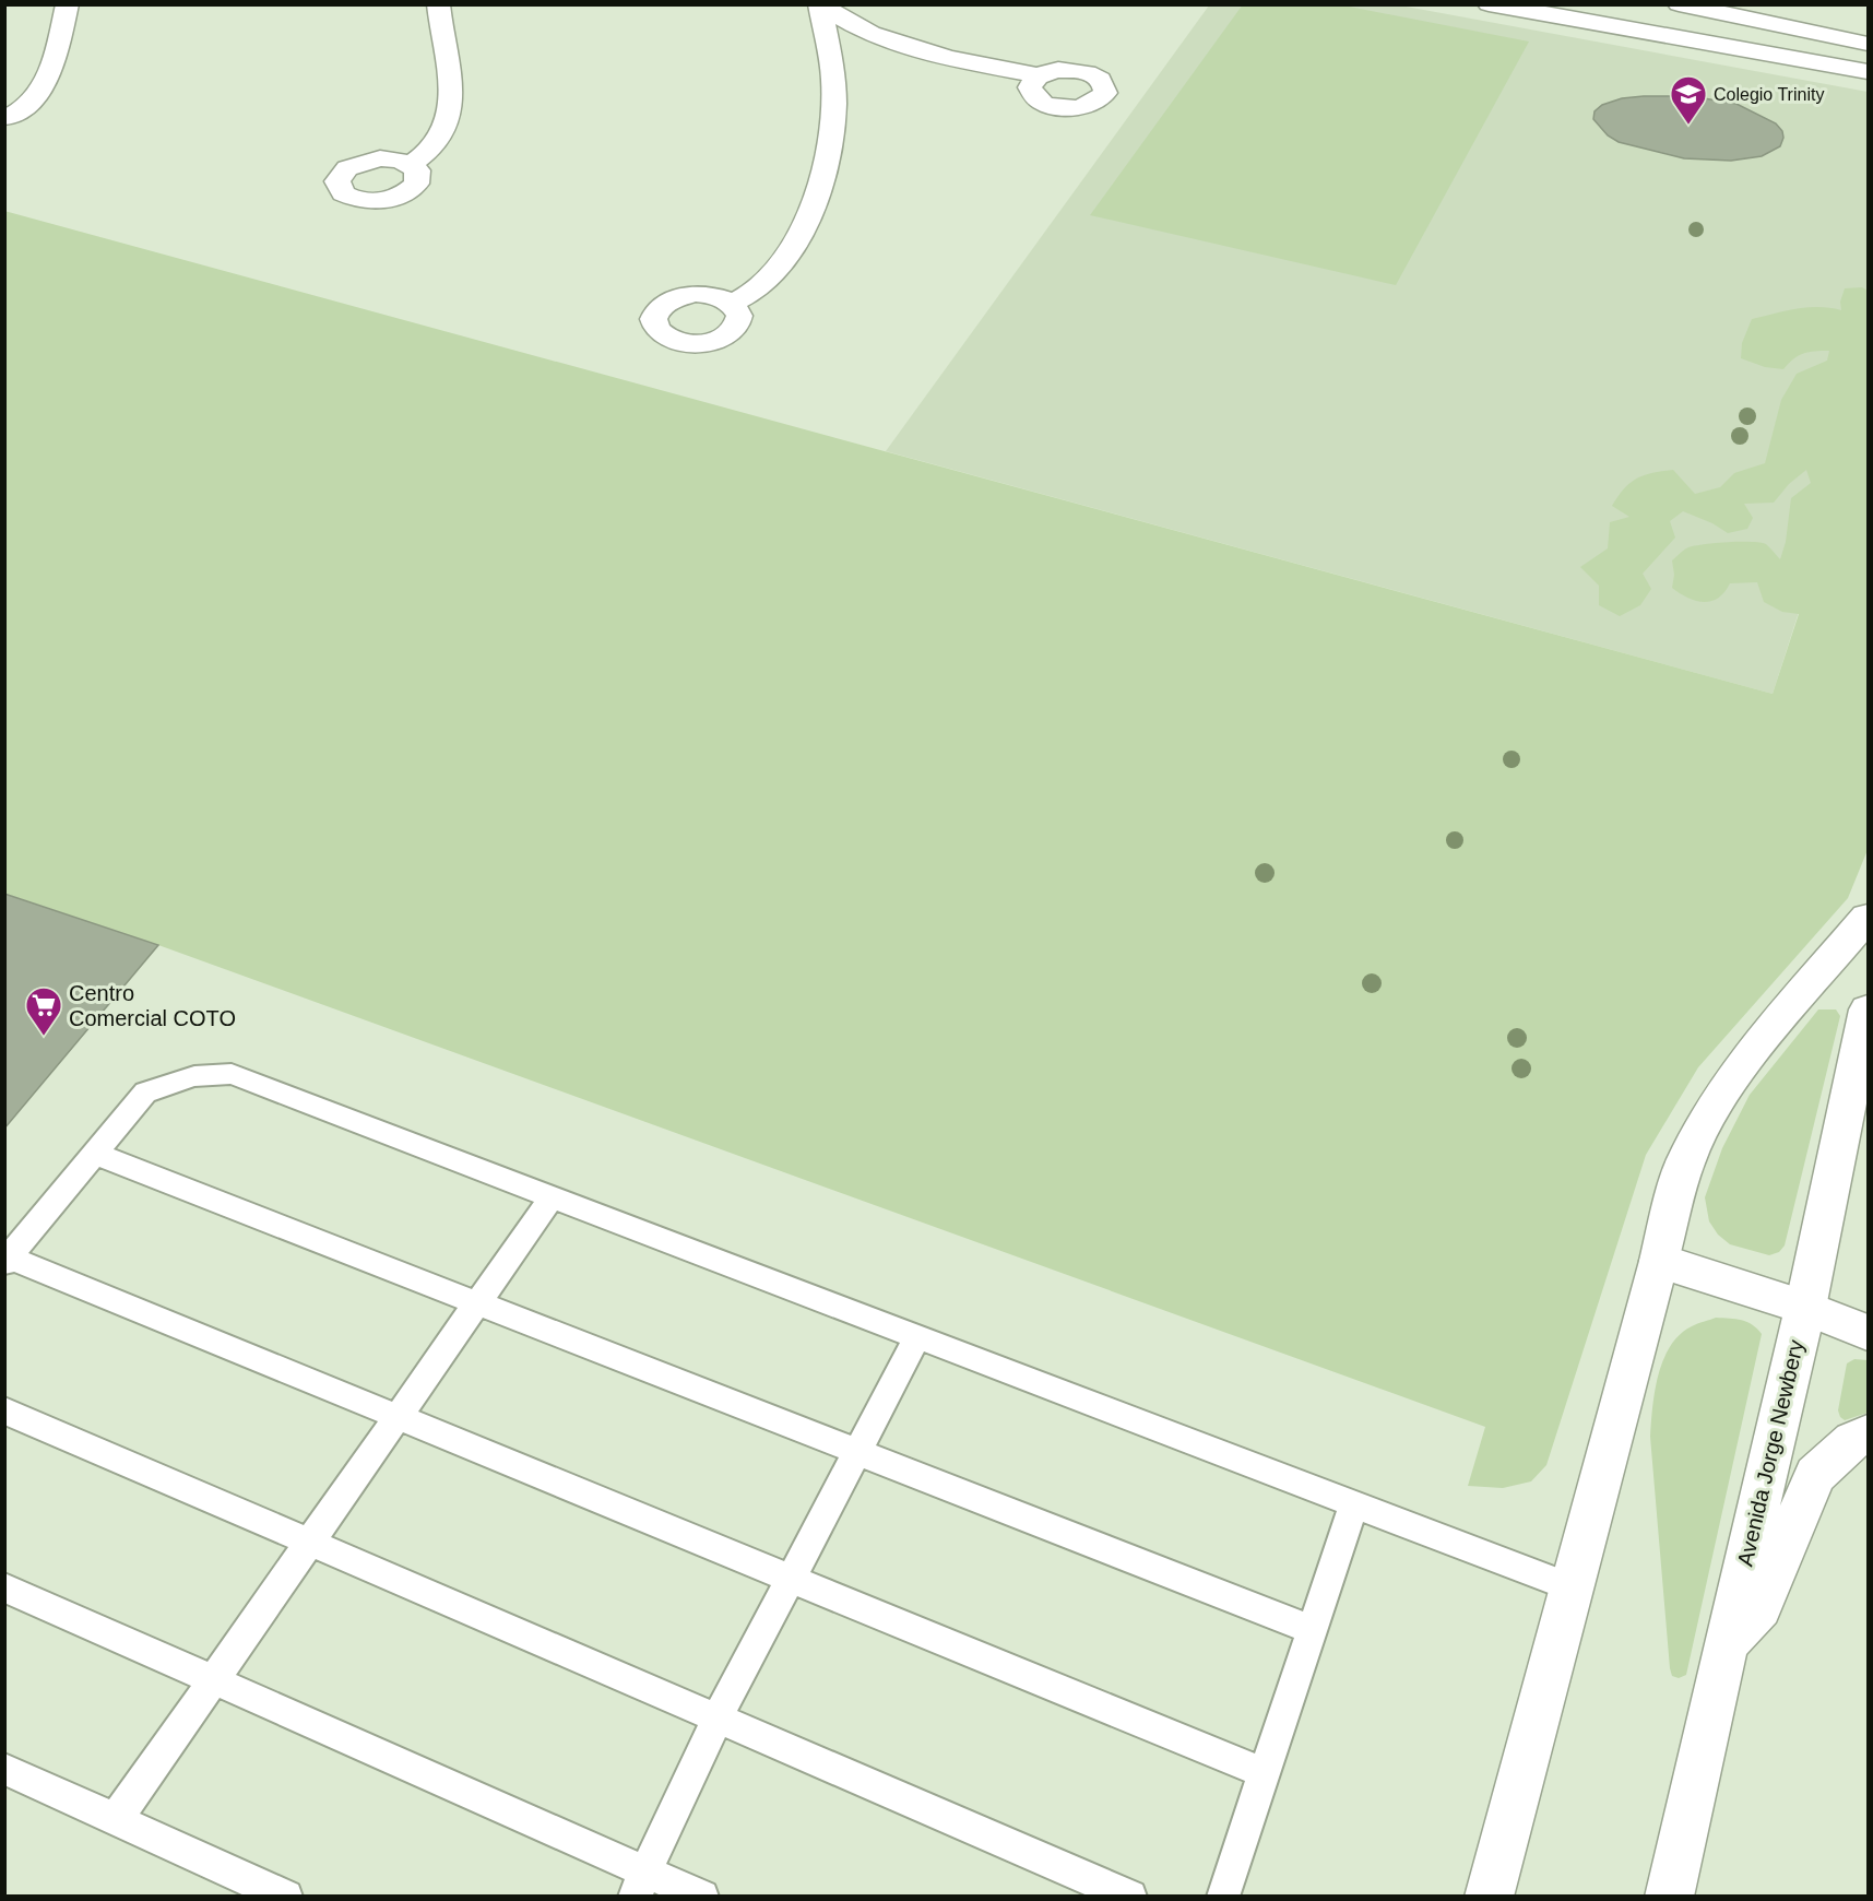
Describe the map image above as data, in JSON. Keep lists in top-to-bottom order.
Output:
{
  "streets": {
    "street": ["Avenida Jorge Newbery"]
  },
  "places": {
    "school or university": ["Colegio Trinity"],
    "supermarket": ["Centro Comercial COTO"]
  }
}
